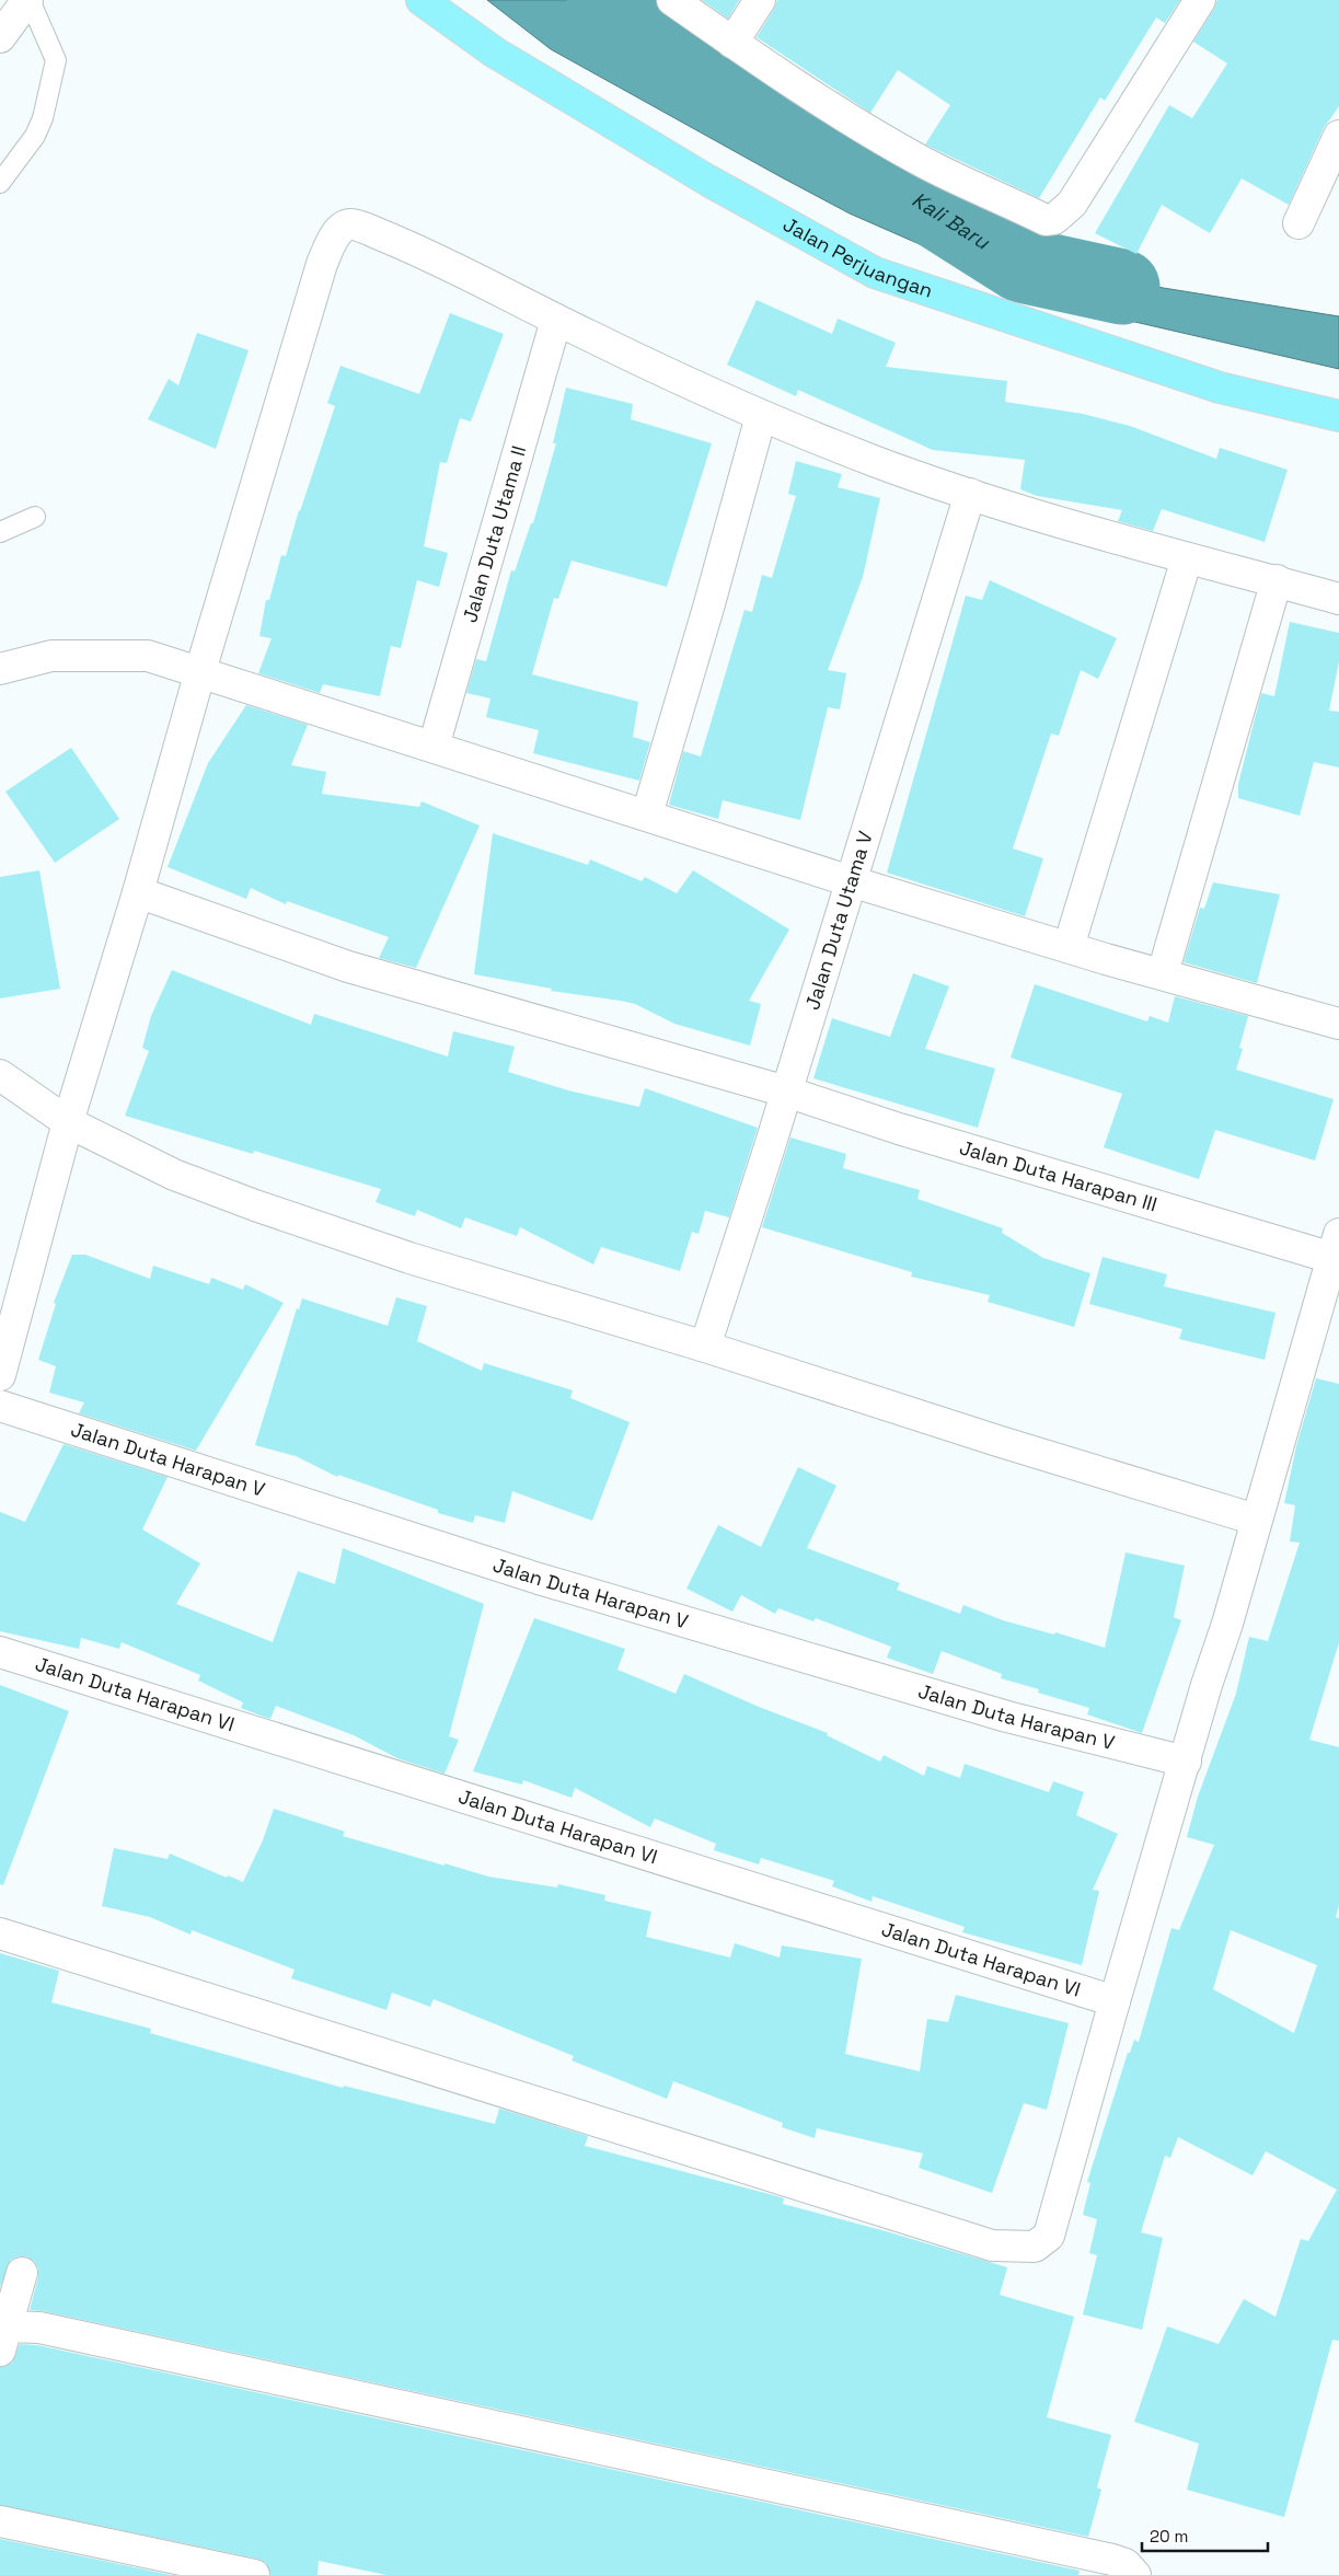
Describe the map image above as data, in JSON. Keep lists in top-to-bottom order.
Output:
{
  "streets": {
    "main road": ["Jalan Perjuangan"],
    "street": [
      "Jalan Duta Utama II",
      "Jalan Duta Utama V",
      "Jalan Duta Harapan III",
      "Jalan Duta Harapan V",
      "Jalan Duta Harapan VI"
    ]
  },
  "crossings": [
    ["Jalan Duta Utama V", "Jalan Duta Harapan III"]
  ],
  "water": ["Kali Baru"],
  "scale_bar": "20 m"
}
